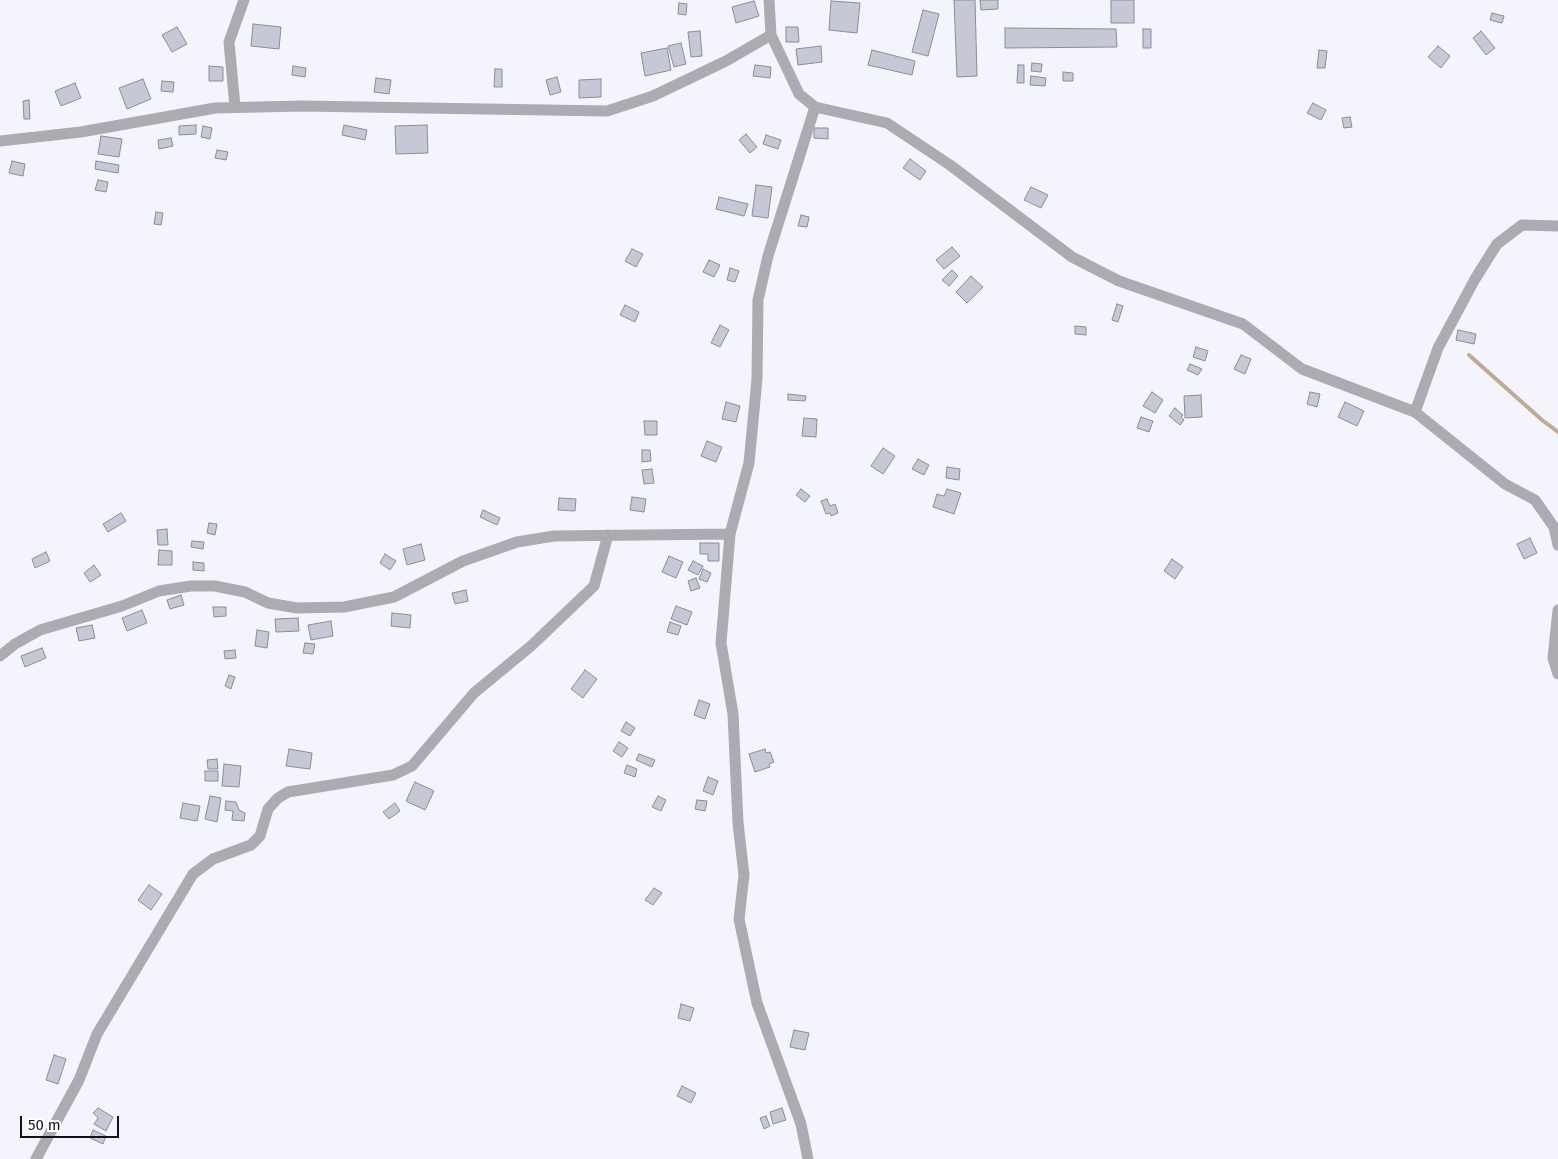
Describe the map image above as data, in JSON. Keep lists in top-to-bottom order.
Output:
{
  "scale_bar": "50 m"
}
